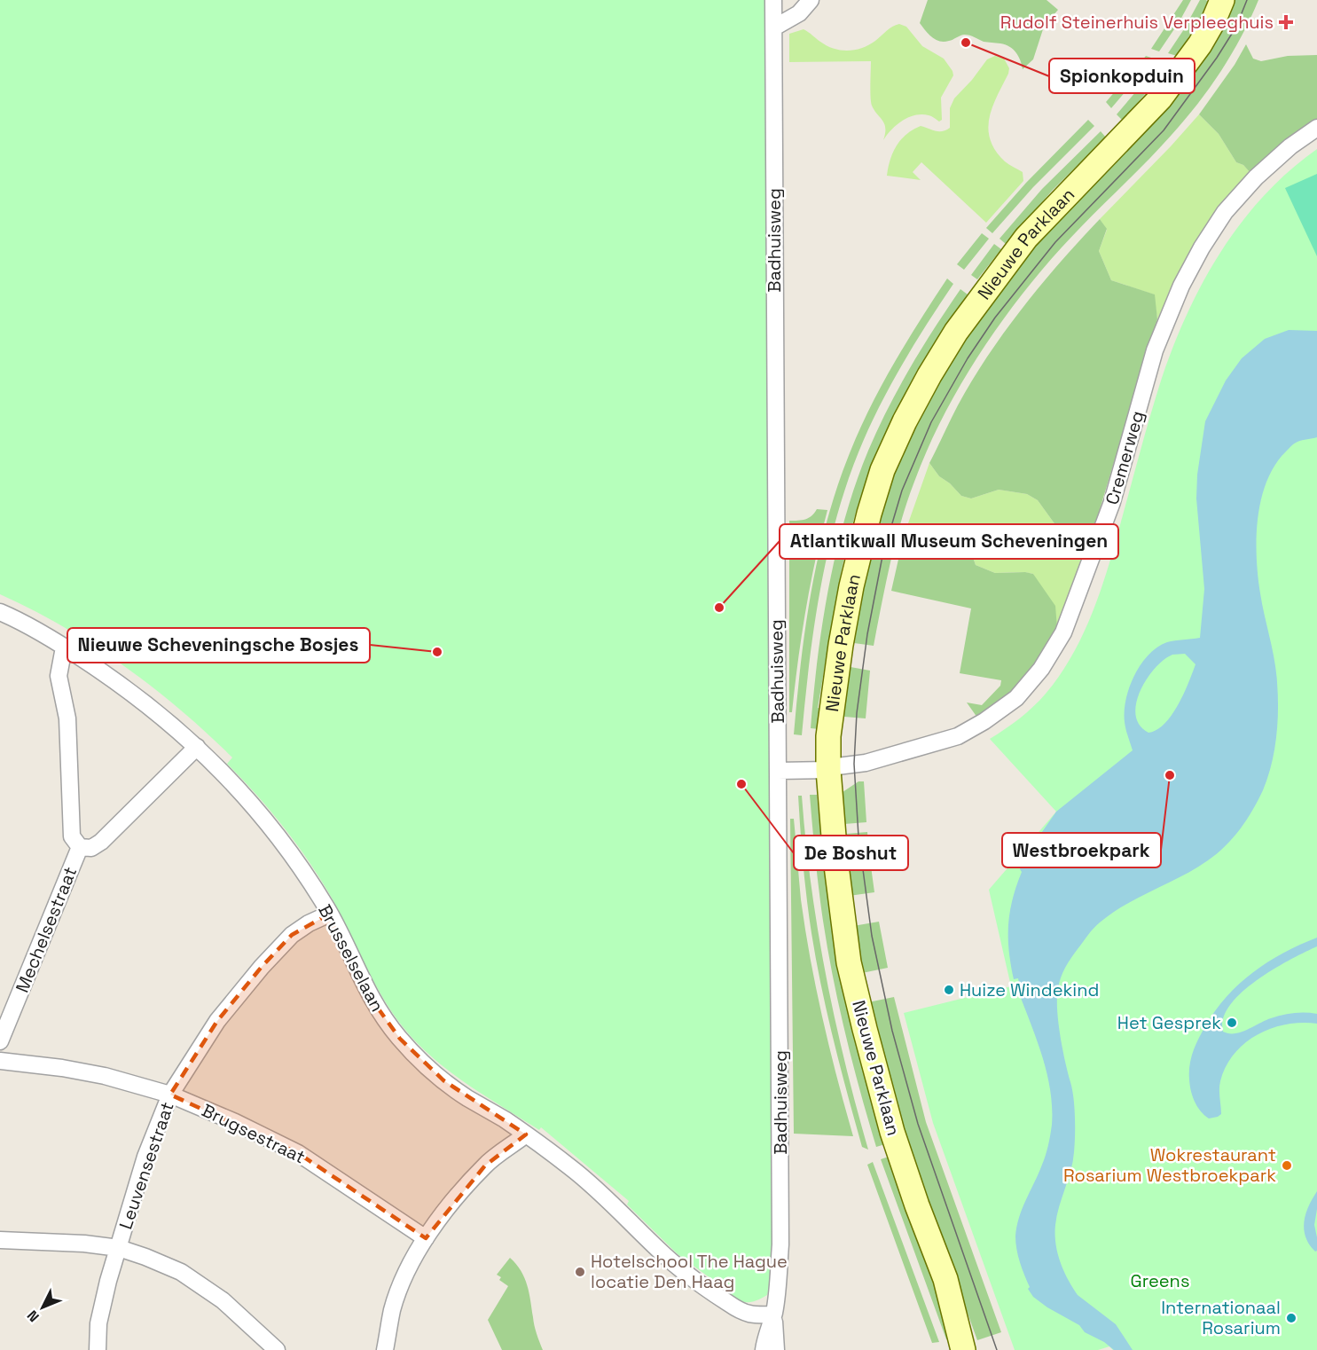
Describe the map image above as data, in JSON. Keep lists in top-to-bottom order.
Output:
{
  "streets": {
    "main road": ["Nieuwe Parklaan"],
    "street": [
      "Badhuisweg",
      "Cremerweg",
      "Mechelsestraat",
      "Brusselselaan",
      "Brugsestraat",
      "Leuvensestraat"
    ]
  },
  "crossings": [
    ["Badhuisweg", "Cremerweg"],
    ["Badhuisweg", "Brusselselaan"],
    ["Nieuwe Parklaan", "Cremerweg"],
    ["Mechelsestraat", "Brusselselaan"],
    ["Brusselselaan", "Leuvensestraat"],
    ["Brugsestraat", "Leuvensestraat"]
  ],
  "parks": ["Greens"],
  "places": {
    "health": ["Rudolf Steinerhuis Verpleeghuis"],
    "other": [
      "Spionkopduin",
      "Atlantikwall Museum Scheveningen",
      "Nieuwe Scheveningsche Bosjes",
      "Westbroekpark",
      "De Boshut",
      "Huize Windekind",
      "Het Gesprek",
      "Wokrestaurant Rosarium Westbroekpark",
      "Hotelschool The Hague locatie Den Haag",
      "Internationaal Rosarium"
    ]
  },
  "north": "bottom left"
}
